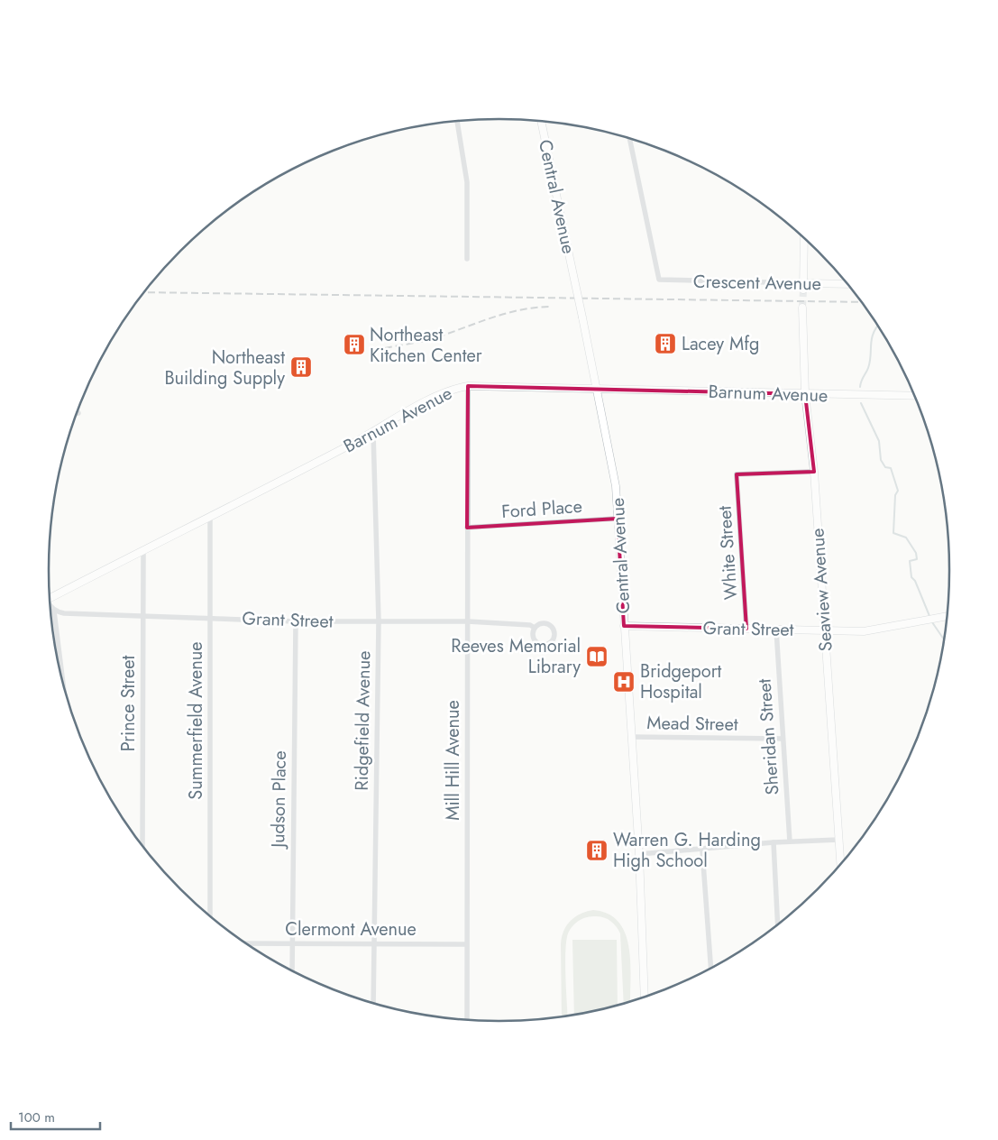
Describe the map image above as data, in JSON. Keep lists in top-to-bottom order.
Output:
{
  "streets": {
    "main road": [
      "Central Avenue",
      "Crescent Avenue",
      "Barnum Avenue",
      "Seaview Avenue",
      "Grant Street"
    ],
    "street": [
      "Ford Place",
      "White Street",
      "Prince Street",
      "Summerfield Avenue",
      "Ridgefield Avenue",
      "Mead Street",
      "Sheridan Street",
      "Mill Hill Avenue",
      "Judson Place",
      "Clermont Avenue"
    ]
  },
  "crossings": [
    ["Central Avenue", "Barnum Avenue"],
    ["Central Avenue", "Ford Place"],
    ["Central Avenue", "Grant Street"],
    ["Central Avenue", "Mead Street"],
    ["Barnum Avenue", "Seaview Avenue"],
    ["Barnum Avenue", "Prince Street"],
    ["Barnum Avenue", "Summerfield Avenue"],
    ["Barnum Avenue", "Ridgefield Avenue"],
    ["Barnum Avenue", "Mill Hill Avenue"],
    ["Ford Place", "Mill Hill Avenue"],
    ["White Street", "Seaview Avenue"],
    ["White Street", "Grant Street"],
    ["Seaview Avenue", "Grant Street"],
    ["Grant Street", "Prince Street"],
    ["Grant Street", "Summerfield Avenue"],
    ["Grant Street", "Ridgefield Avenue"],
    ["Grant Street", "Sheridan Street"],
    ["Grant Street", "Mill Hill Avenue"],
    ["Grant Street", "Judson Place"],
    ["Ridgefield Avenue", "Clermont Avenue"],
    ["Mead Street", "Sheridan Street"],
    ["Mill Hill Avenue", "Clermont Avenue"],
    ["Judson Place", "Clermont Avenue"]
  ],
  "places": {
    "building": [
      "Lacey Mfg",
      "Northeast Kitchen Center",
      "Northeast Building Supply",
      "Warren G. Harding High School"
    ],
    "library": ["Reeves Memorial Library"],
    "hospital": ["Bridgeport Hospital"]
  },
  "scale_bar": "100 m"
}
